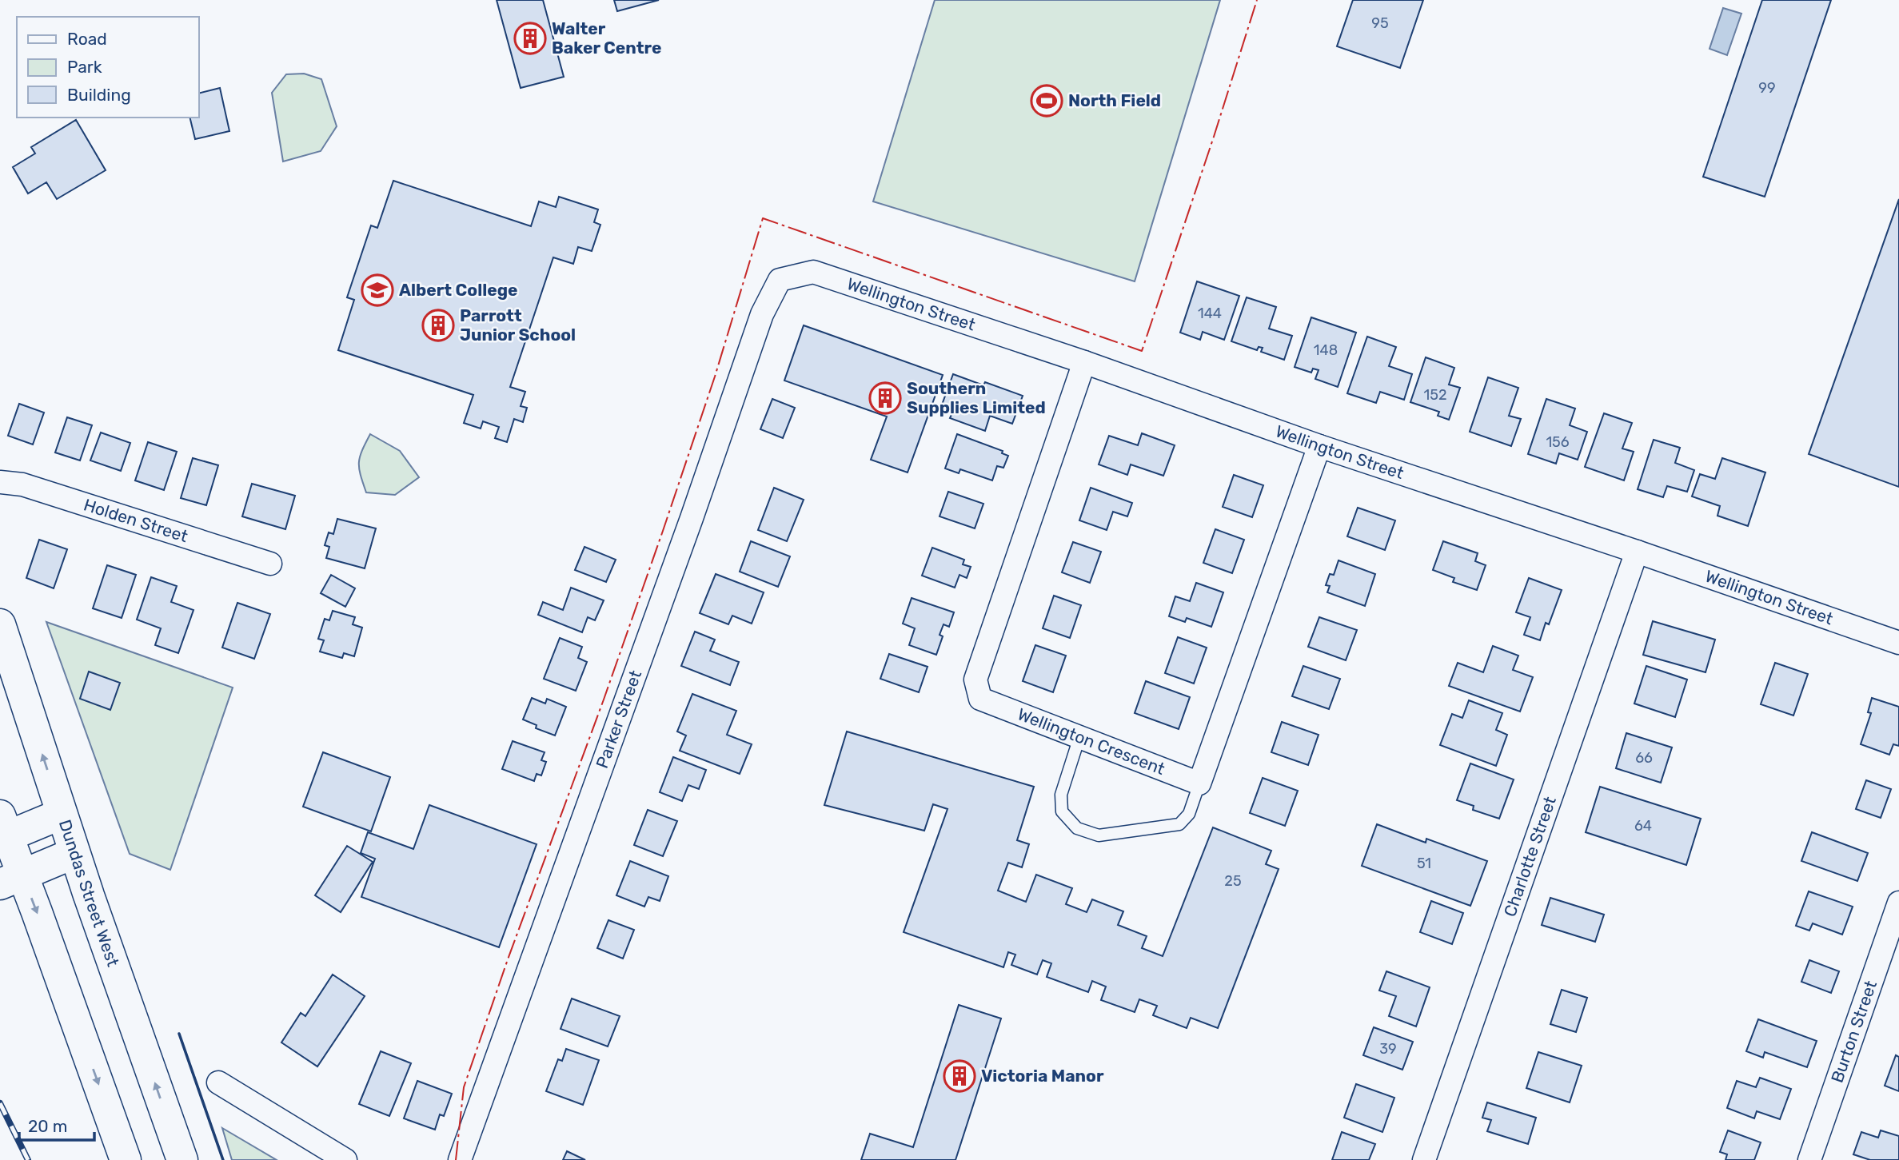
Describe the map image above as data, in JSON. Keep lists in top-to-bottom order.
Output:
{
  "streets": {
    "main road": ["Dundas Street West"],
    "street": [
      "Wellington Street",
      "Holden Street",
      "Parker Street",
      "Wellington Crescent",
      "Charlotte Street",
      "Burton Street"
    ]
  },
  "crossings": [
    ["Wellington Street", "Parker Street"],
    ["Wellington Street", "Wellington Crescent"],
    ["Wellington Street", "Charlotte Street"]
  ],
  "places": {
    "building": [
      "Walter Baker Centre",
      "Parrott Junior School",
      "Southern Supplies Limited",
      "Victoria Manor"
    ],
    "sports": ["North Field"],
    "school or university": ["Albert College"]
  },
  "house_numbers": [
    "95",
    "99",
    "144",
    "148",
    "152",
    "156",
    "66",
    "64",
    "51",
    "25",
    "39"
  ],
  "legend": ["Road", "Park", "Building"],
  "scale_bar": "20 m"
}
